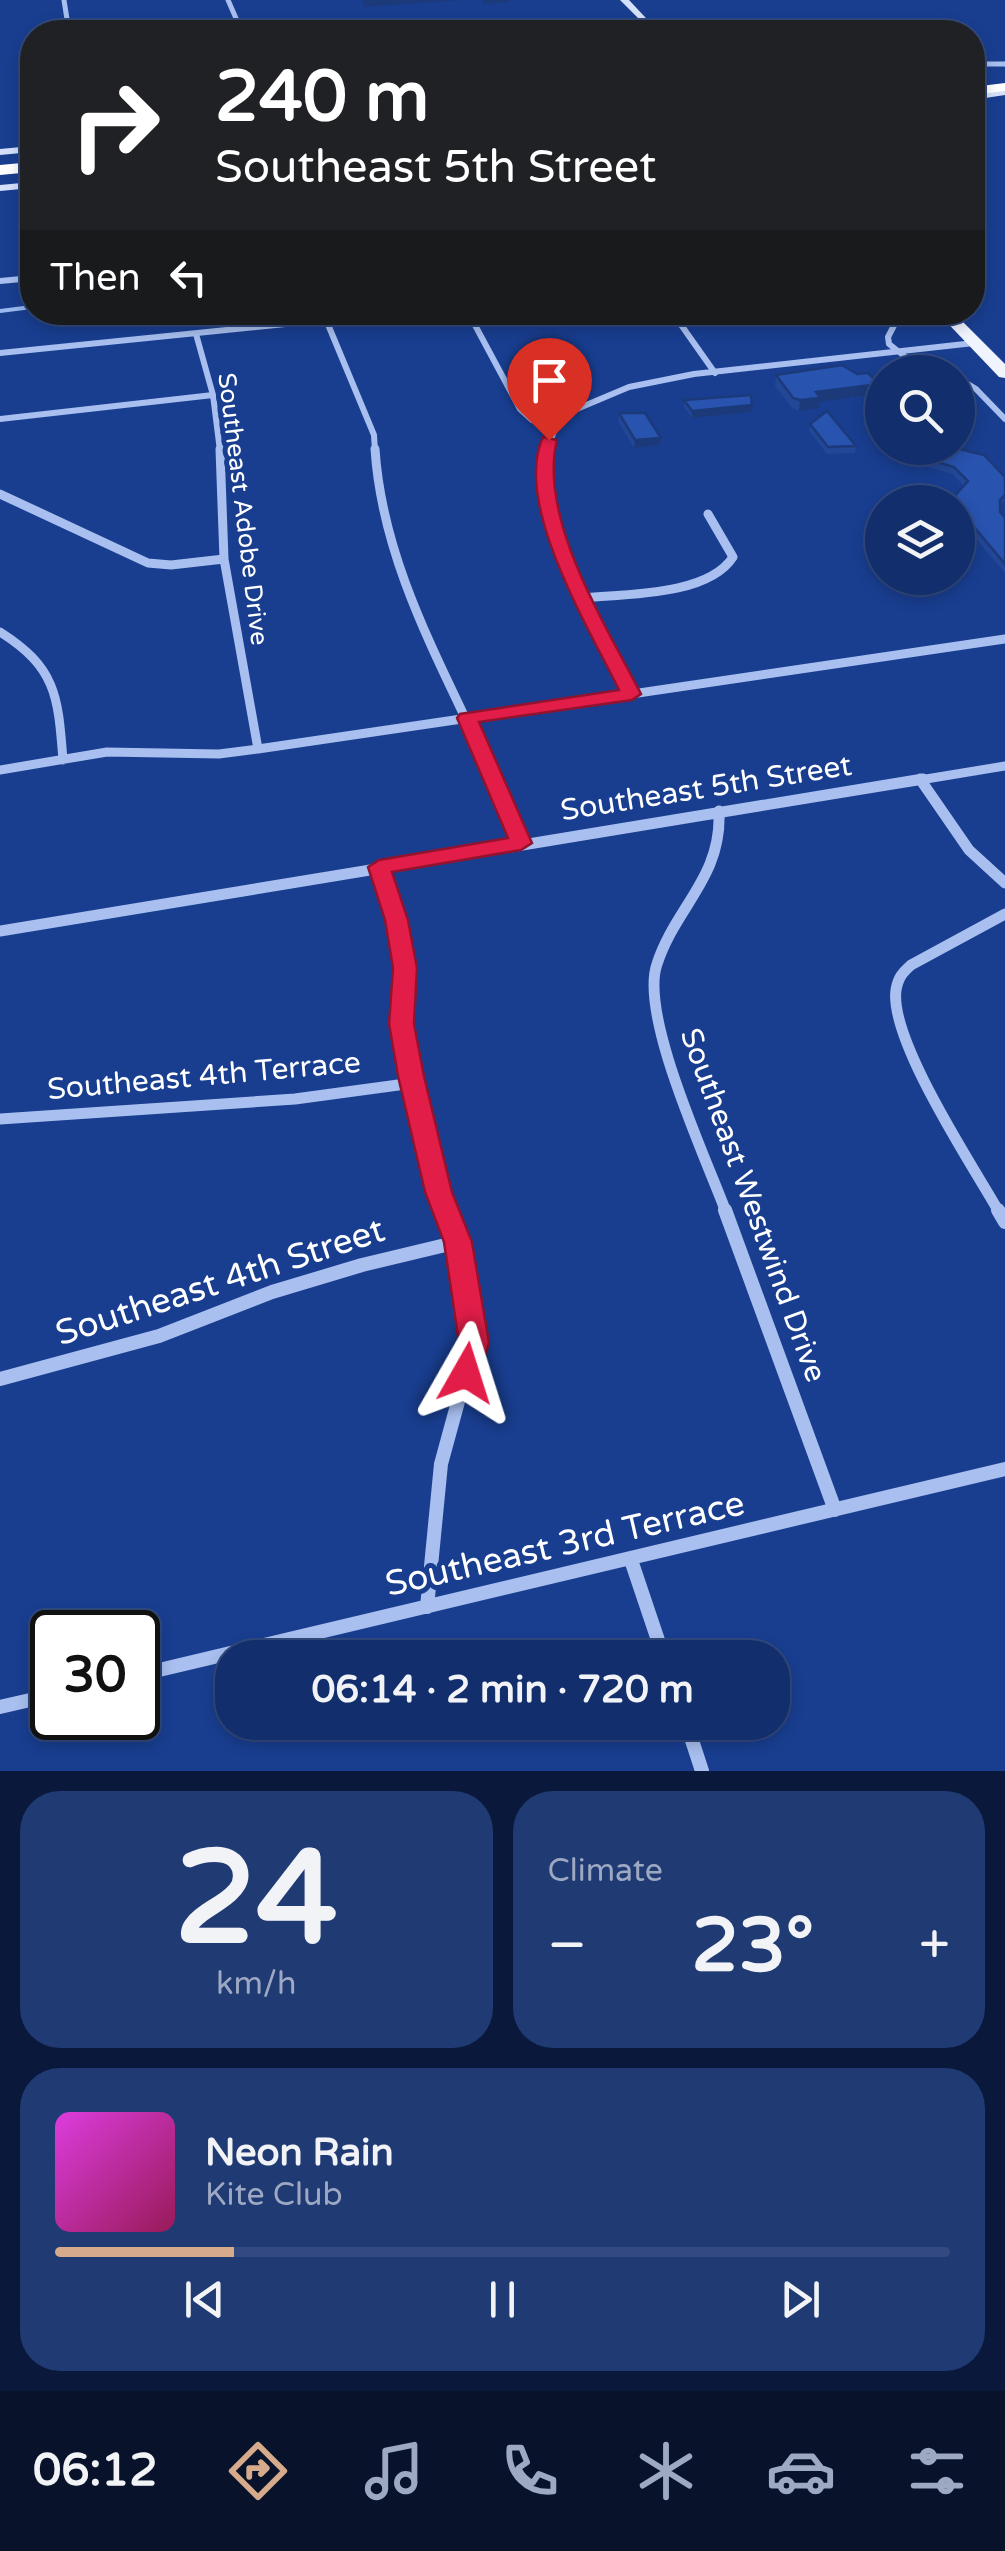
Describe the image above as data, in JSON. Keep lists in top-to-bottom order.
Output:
{
  "streets": {
    "street": [
      "Southeast Adobe Drive",
      "Southeast 5th Street",
      "Southeast 4th Terrace",
      "Southeast Westwind Drive",
      "Southeast 4th Street",
      "Southeast 3rd Terrace"
    ]
  },
  "crossings": [
    ["Southeast 5th Street", "Southeast Westwind Drive"],
    ["Southeast Westwind Drive", "Southeast 3rd Terrace"]
  ],
  "page": {
    "turn": ["240 m", "Southeast 5th Street"],
    "then": "Then",
    "limit": "30",
    "trip": "06:14 · 2 min · 720 m",
    "tile": [
      ["24", "km/h"],
      "Climate"
    ],
    "heat": ["−", "23°", "+"],
    "song": ["Neon Rain", "Kite Club"],
    "tabs": "06:12"
  }
}
